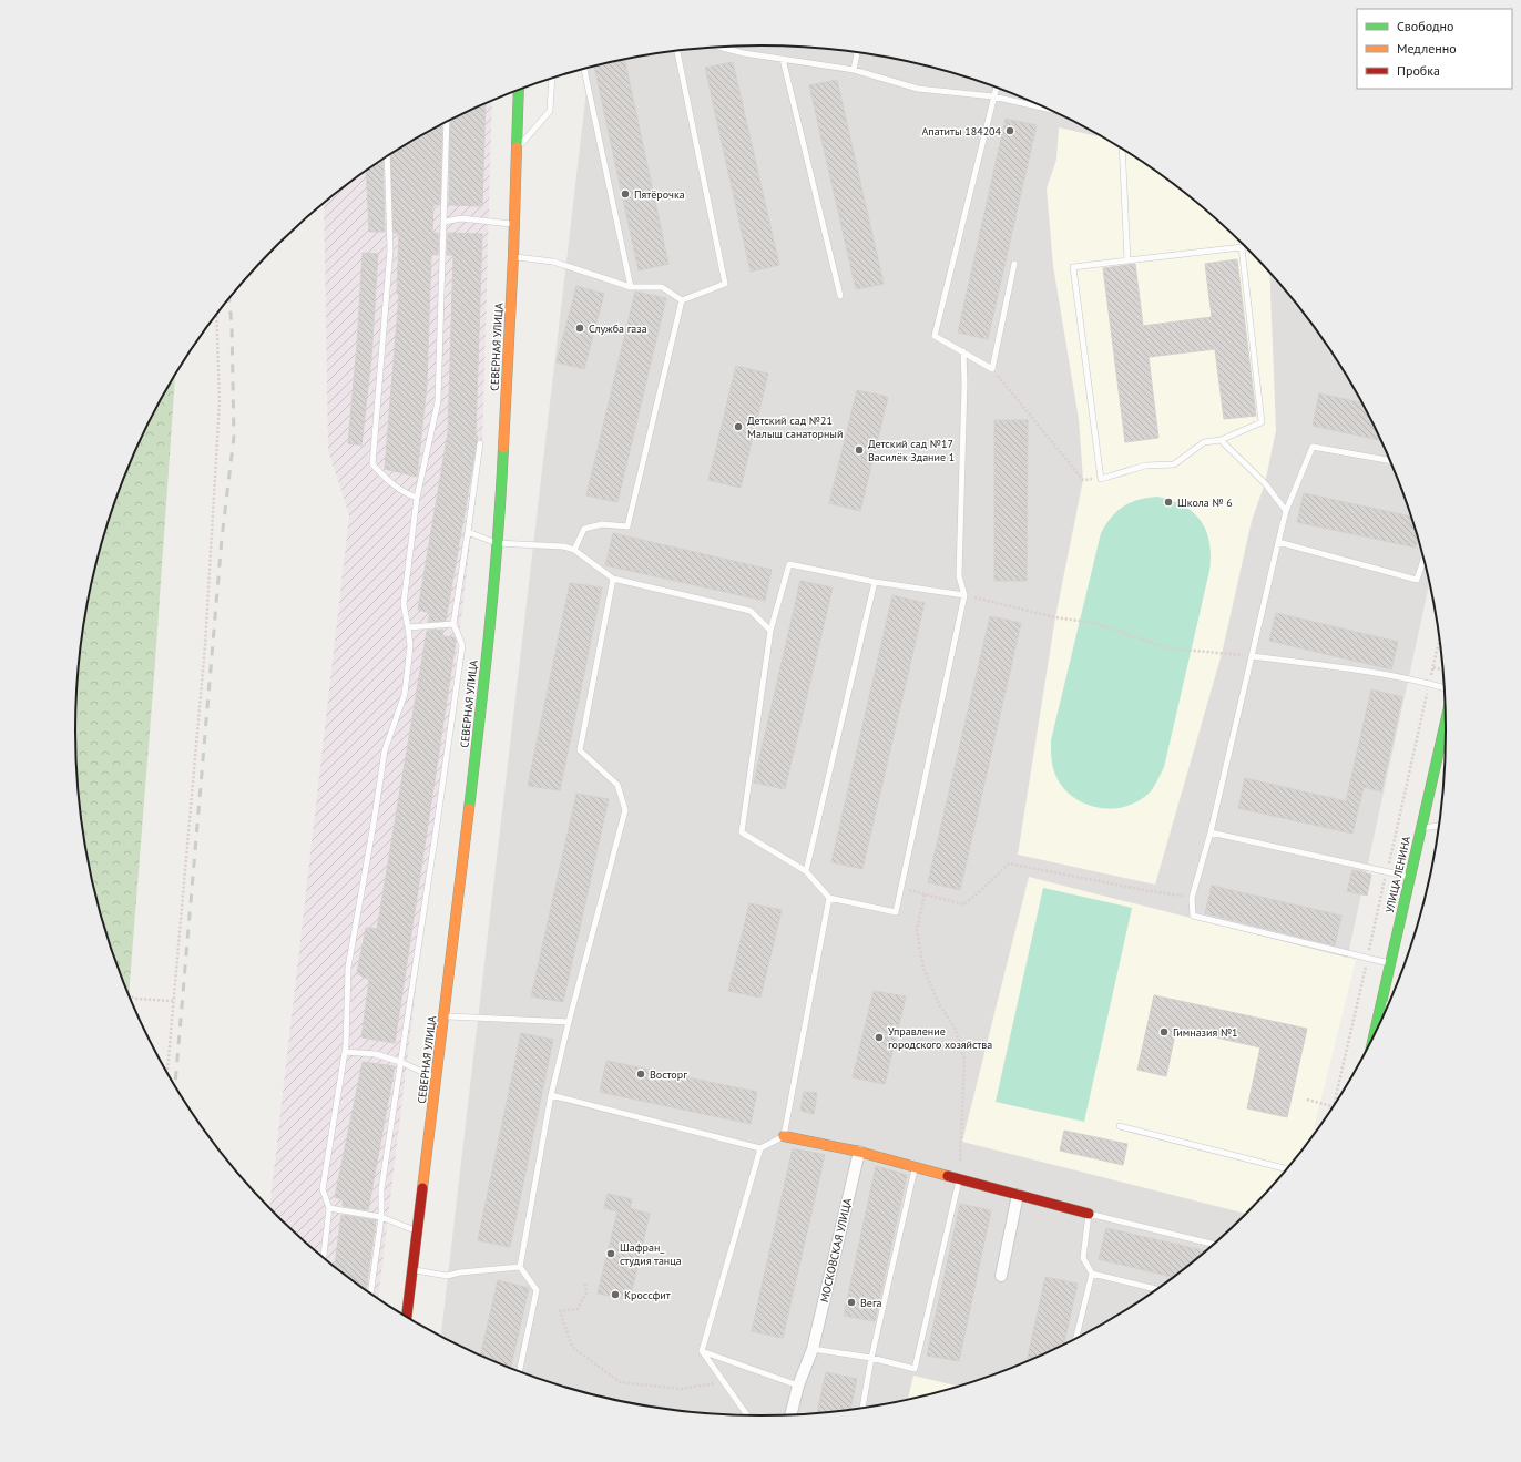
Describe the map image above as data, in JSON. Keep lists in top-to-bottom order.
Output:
{
  "streets": {
    "main road": ["СЕВЕРНАЯ УЛИЦА", "УЛИЦА ЛЕНИНА"],
    "street": ["МОСКОВСКАЯ УЛИЦА"]
  },
  "places": [
    "Апатиты 184204",
    "Пятёрочка",
    "Служба газа",
    "Детский сад №21 Малыш санаторный",
    "Детский сад №17 Василёк Здание 1",
    "Школа № 6",
    "Гимназия №1",
    "Управление городского хозяйства",
    "Восторг",
    "Шафран_ студия танца",
    "Кроссфит",
    "Вега"
  ],
  "legend": ["Свободно", "Медленно", "Пробка"]
}
